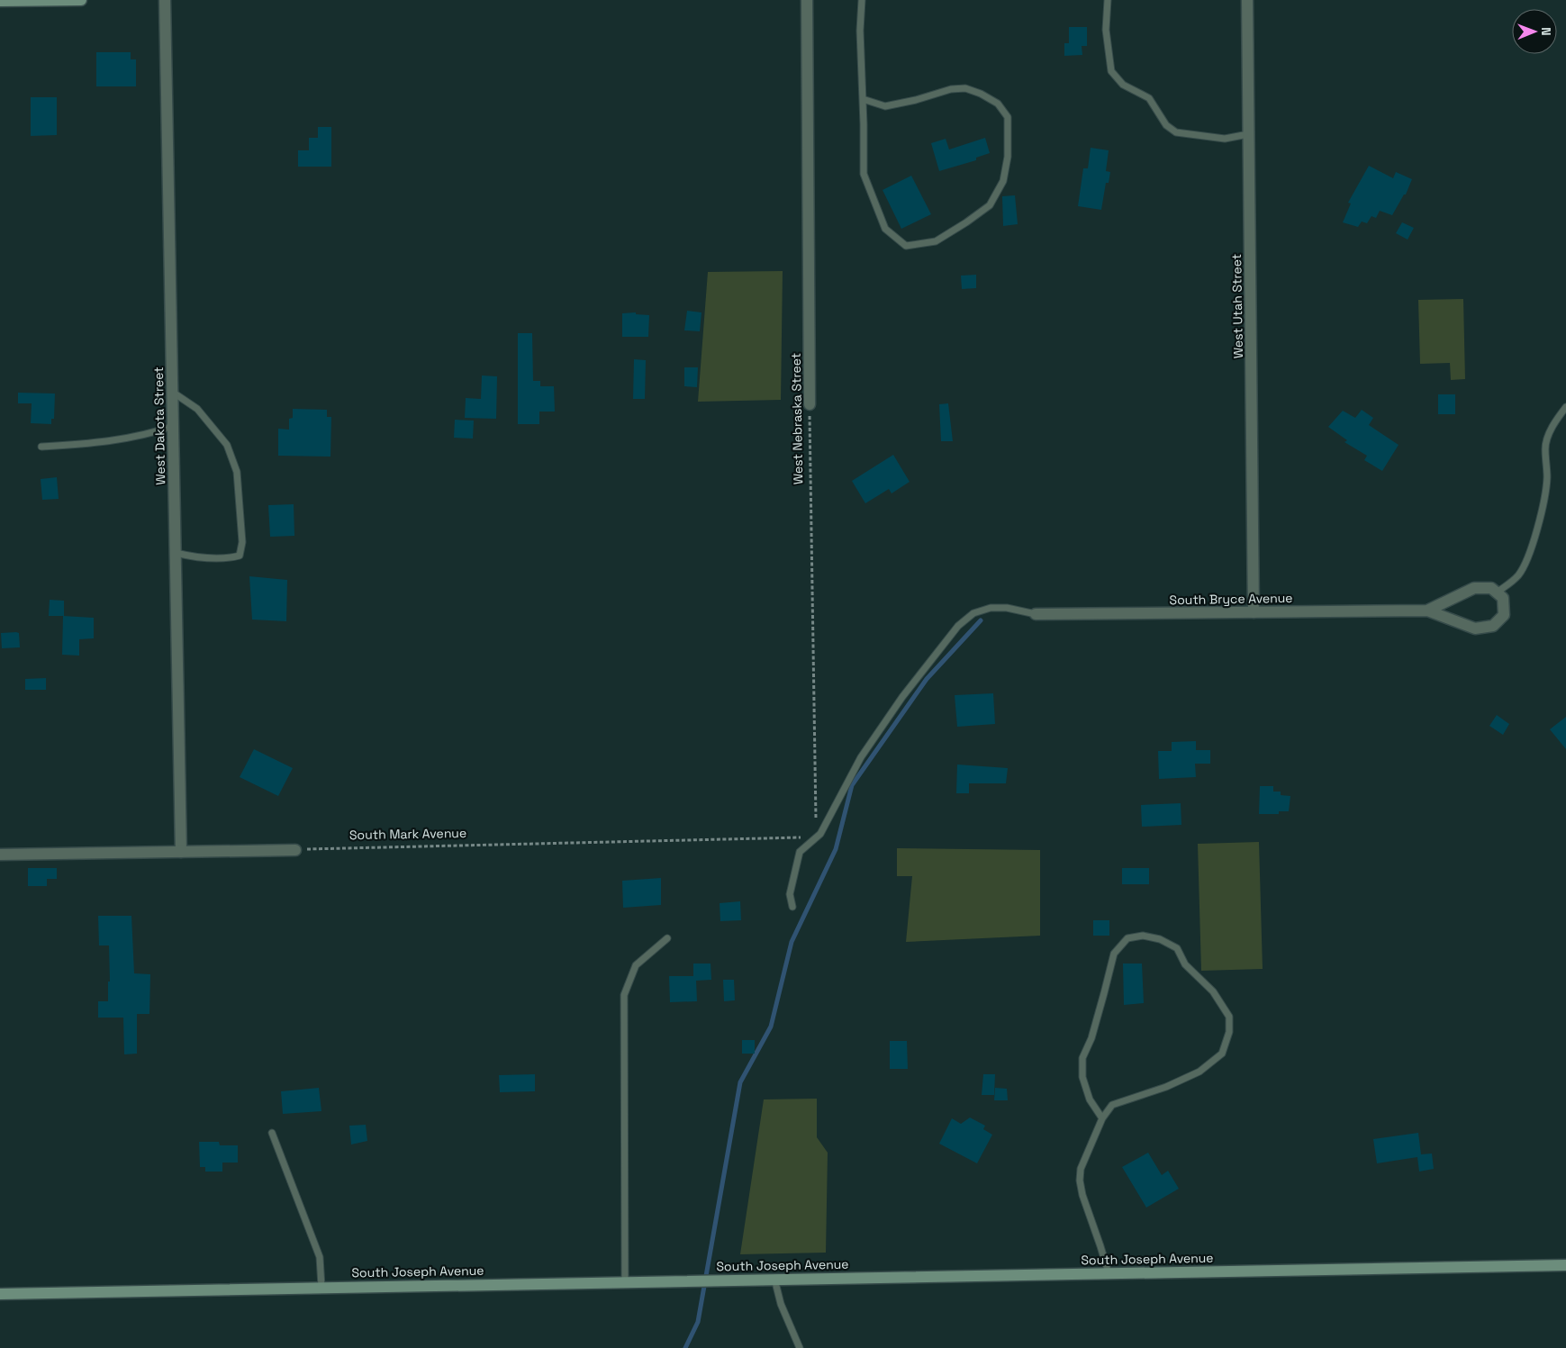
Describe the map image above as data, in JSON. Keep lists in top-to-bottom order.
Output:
{
  "streets": {
    "main road": ["South Joseph Avenue"],
    "street": [
      "West Utah Street",
      "West Nebraska Street",
      "West Dakota Street",
      "South Bryce Avenue"
    ],
    "path": ["South Mark Avenue"]
  },
  "crossings": [
    ["West Utah Street", "South Bryce Avenue"],
    ["West Nebraska Street", "South Mark Avenue"]
  ],
  "north": "right"
}
